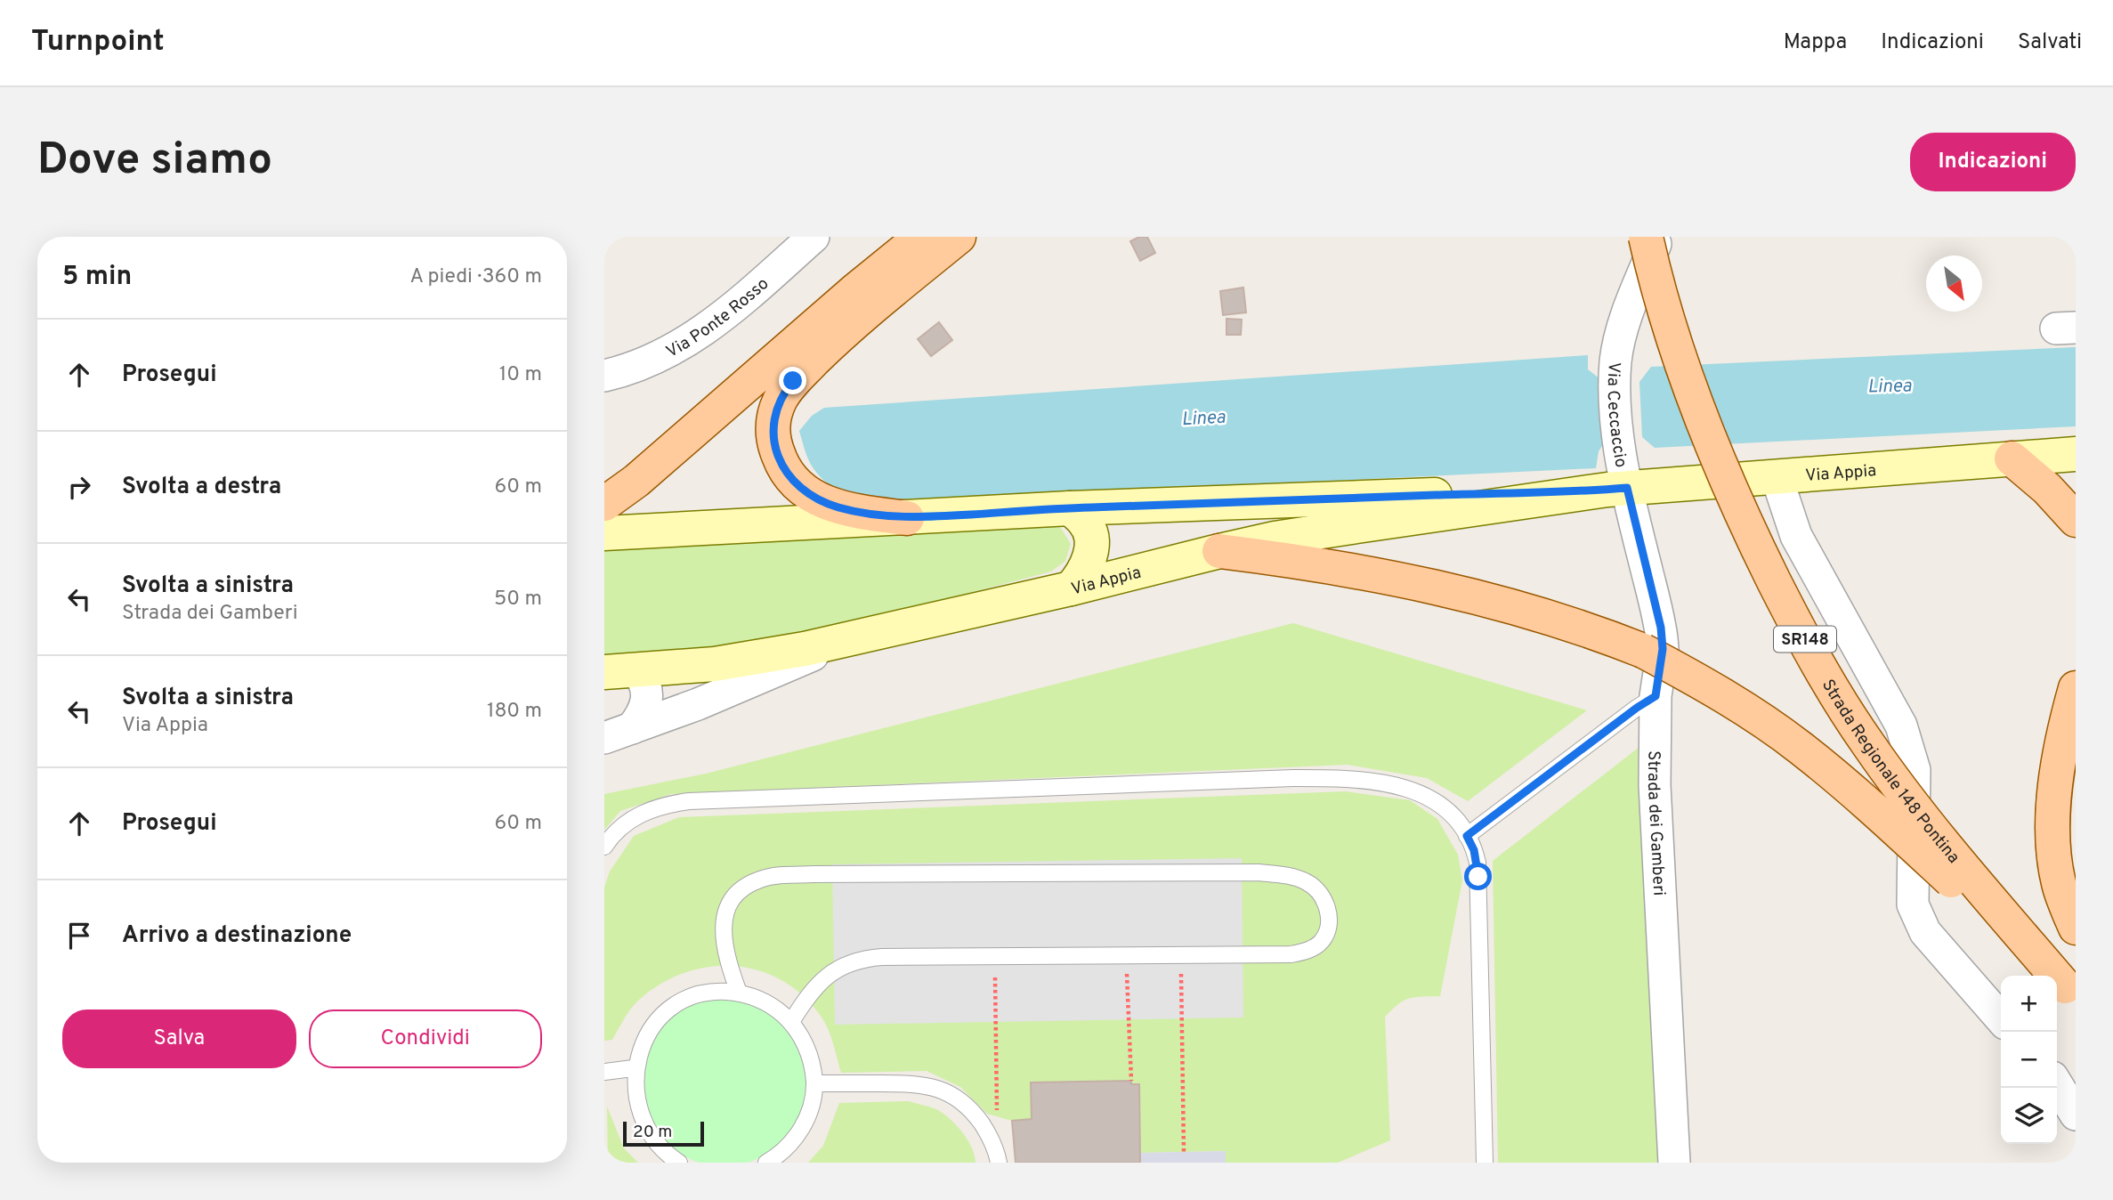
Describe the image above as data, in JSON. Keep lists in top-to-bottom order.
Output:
{
  "streets": {
    "main road": ["Via Appia", "SR148", "Strada Regionale 148 Pontina"],
    "street": ["Via Ponte Rosso", "Via Ceccaccio", "Strada dei Gamberi"]
  },
  "crossings": [
    ["Via Ceccaccio", "Via Appia"],
    ["Via Ceccaccio", "Strada dei Gamberi"],
    ["Via Appia", "SR148"],
    ["Via Appia", "Strada dei Gamberi"],
    ["SR148", "Strada Regionale 148 Pontina"]
  ],
  "water": ["Linea"],
  "scale_bar": "20 m",
  "north": "bottom right",
  "page": {
    "header": "Turnpoint",
    "nav": ["Mappa", "Indicazioni", "Salvati"],
    "buttons": [
      "Indicazioni",
      ["Salva", "Condividi"]
    ],
    "title": "Dove siamo",
    "heading": ["5 min", "A piedi · 360 m"],
    "list": [
      ["Prosegui", "10 m"],
      ["Svolta a destra", "60 m"],
      ["Svolta a sinistra", "Strada dei Gamberi", "50 m"],
      ["Svolta a sinistra", "Via Appia", "180 m"],
      ["Prosegui", "60 m"],
      "Arrivo a destinazione"
    ],
    "map_buttons": ["+", "−"],
    "scale": "20 m"
  }
}
